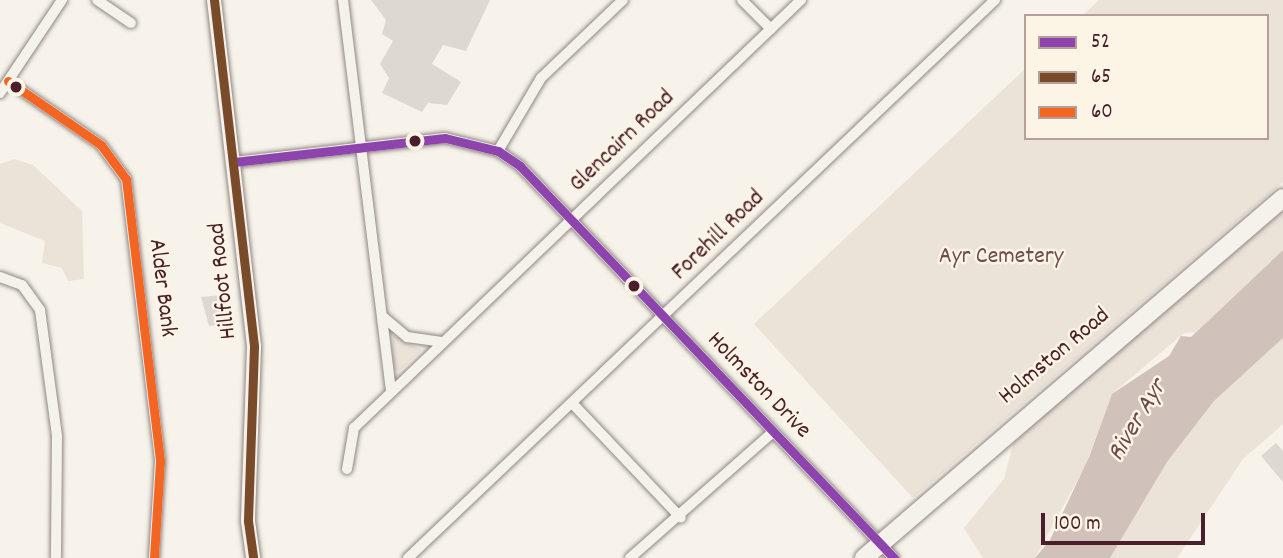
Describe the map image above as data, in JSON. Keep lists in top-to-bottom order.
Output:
{
  "streets": {
    "main road": ["Holmston Road"],
    "street": [
      "Glencairn Road",
      "Forehill Road",
      "Hillfoot Road",
      "Alder Bank",
      "Holmston Drive"
    ]
  },
  "crossings": [
    ["Glencairn Road", "Holmston Drive"],
    ["Forehill Road", "Holmston Drive"],
    ["Hillfoot Road", "Holmston Drive"],
    ["Holmston Road", "Holmston Drive"]
  ],
  "water": ["River Ayr"],
  "parks": ["Ayr Cemetery"],
  "lines": ["transit line 65", "transit line 60", "transit line 52"],
  "legend": ["52", "65", "60"],
  "scale_bar": "100 m"
}
